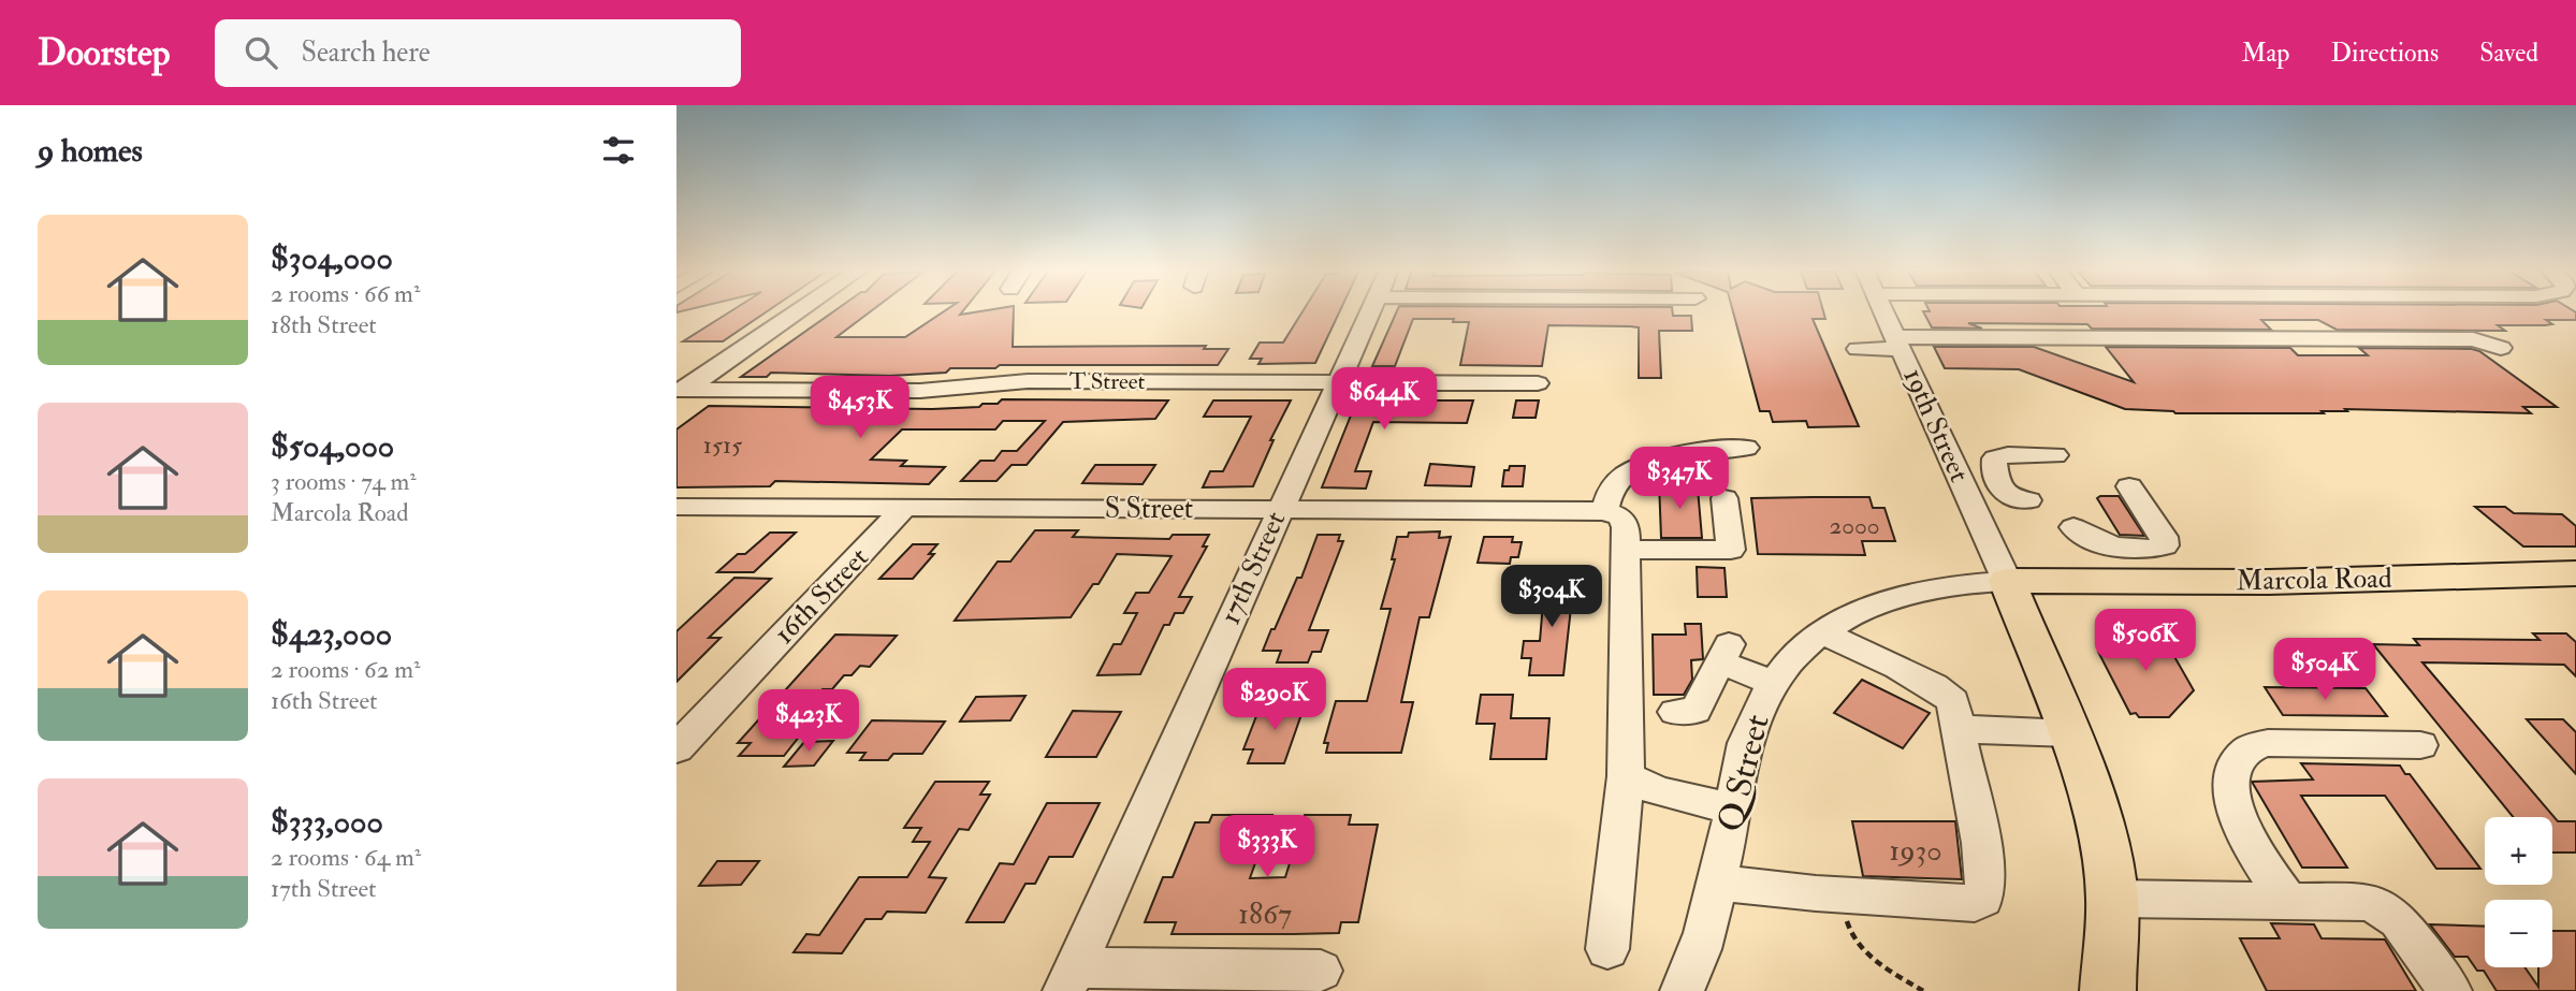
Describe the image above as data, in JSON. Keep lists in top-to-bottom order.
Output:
{
  "streets": {
    "main road": ["Marcola Road"],
    "street": [
      "T Street",
      "19th Street",
      "S Street",
      "17th Street",
      "16th Street",
      "Q Street"
    ]
  },
  "crossings": [
    ["T Street", "17th Street"],
    ["19th Street", "Marcola Road"],
    ["19th Street", "Q Street"],
    ["S Street", "17th Street"],
    ["S Street", "16th Street"],
    ["Marcola Road", "Q Street"]
  ],
  "house_numbers": [
    "1515",
    "2000",
    "1930",
    "1867"
  ],
  "page": {
    "header": "Doorstep",
    "search": "Search here",
    "nav": ["Map", "Directions", "Saved"],
    "heading": "9 homes",
    "list": [
      {
        "name": "$304,000",
        "note": "2 rooms · 66 m² · 18th Street"
      },
      {
        "name": "$504,000",
        "note": "3 rooms · 74 m² · Marcola Road"
      },
      {
        "name": "$423,000",
        "note": "2 rooms · 62 m² · 16th Street"
      },
      {
        "name": "$333,000",
        "note": "2 rooms · 64 m² · 17th Street"
      }
    ],
    "price": [
      "$644K",
      "$453K",
      "$347K",
      "$304K",
      "$506K",
      "$504K",
      "$290K",
      "$423K",
      "$333K"
    ],
    "map_buttons": ["+", "−"]
  }
}
